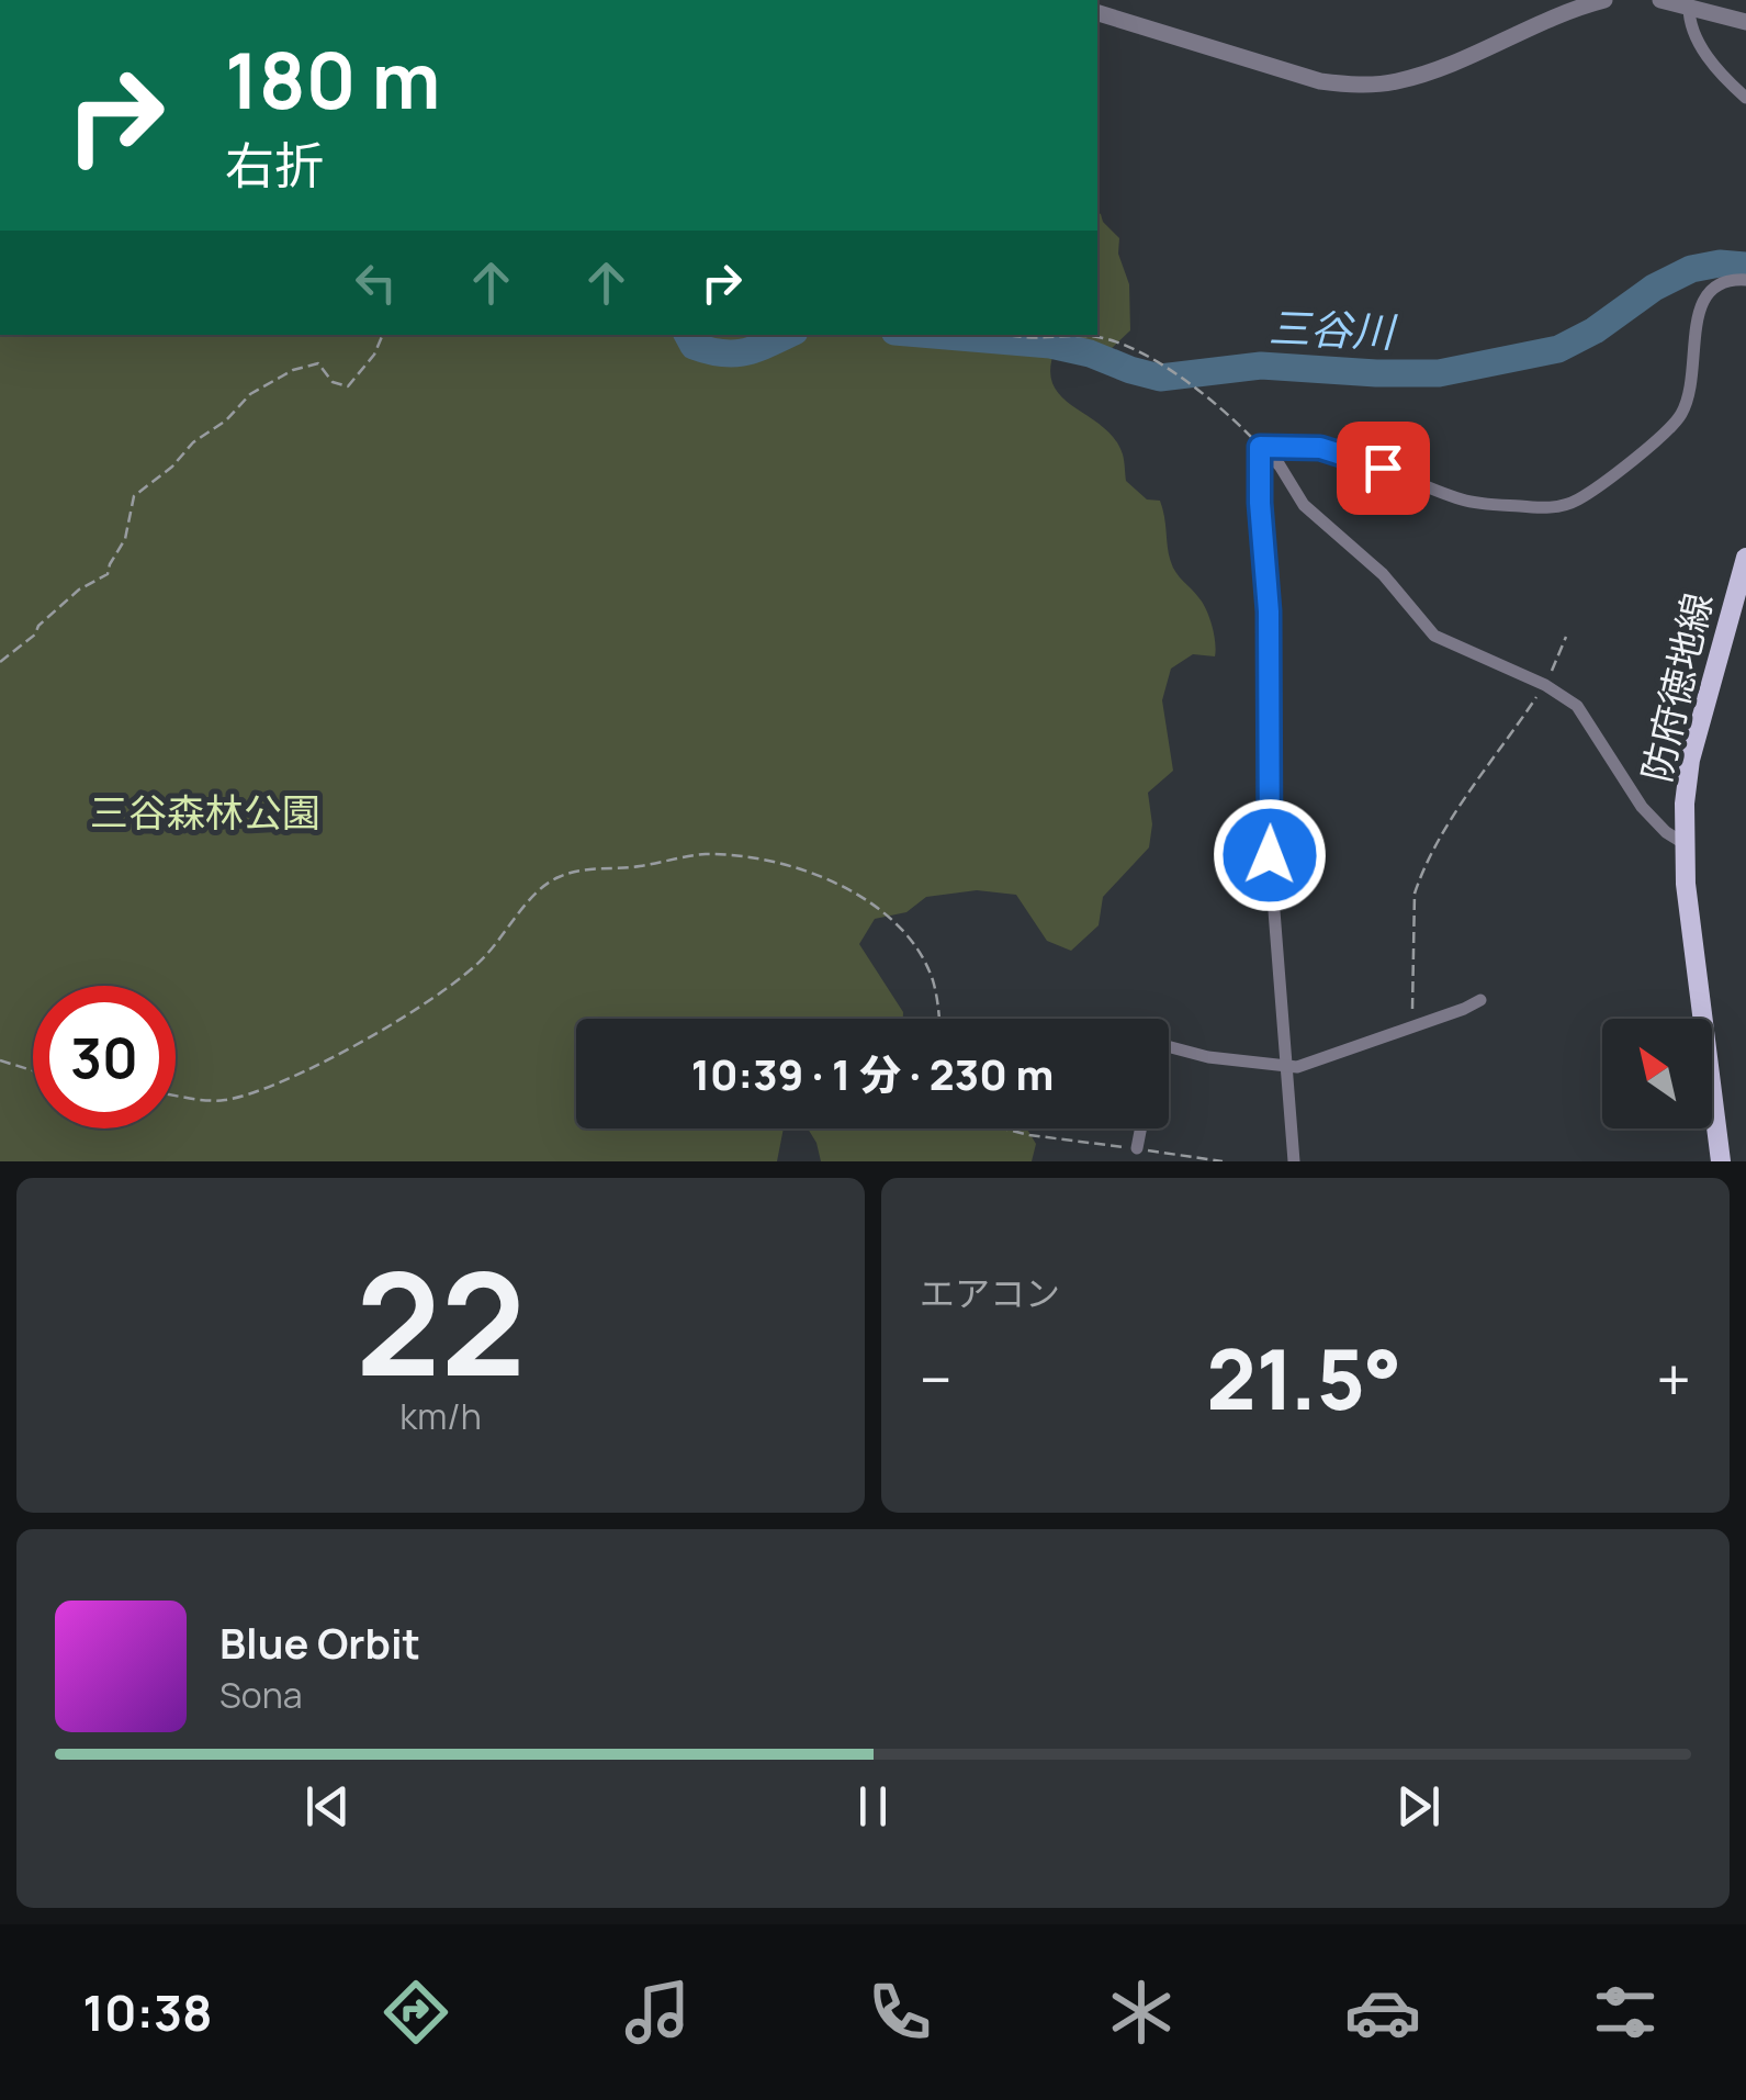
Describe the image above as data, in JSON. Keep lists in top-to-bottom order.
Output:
{
  "streets": {
    "main road": ["防府徳地線"]
  },
  "water": ["三谷川"],
  "parks": ["三谷森林公園"],
  "north": "top left",
  "page": {
    "turn": ["180 m", "右折"],
    "limit": "30",
    "trip": "10:39 · 1 分 · 230 m",
    "tile": [
      ["22", "km/h"],
      "エアコン"
    ],
    "heat": ["−", "21.5°", "+"],
    "song": ["Blue Orbit", "Sona"],
    "tabs": "10:38"
  }
}
